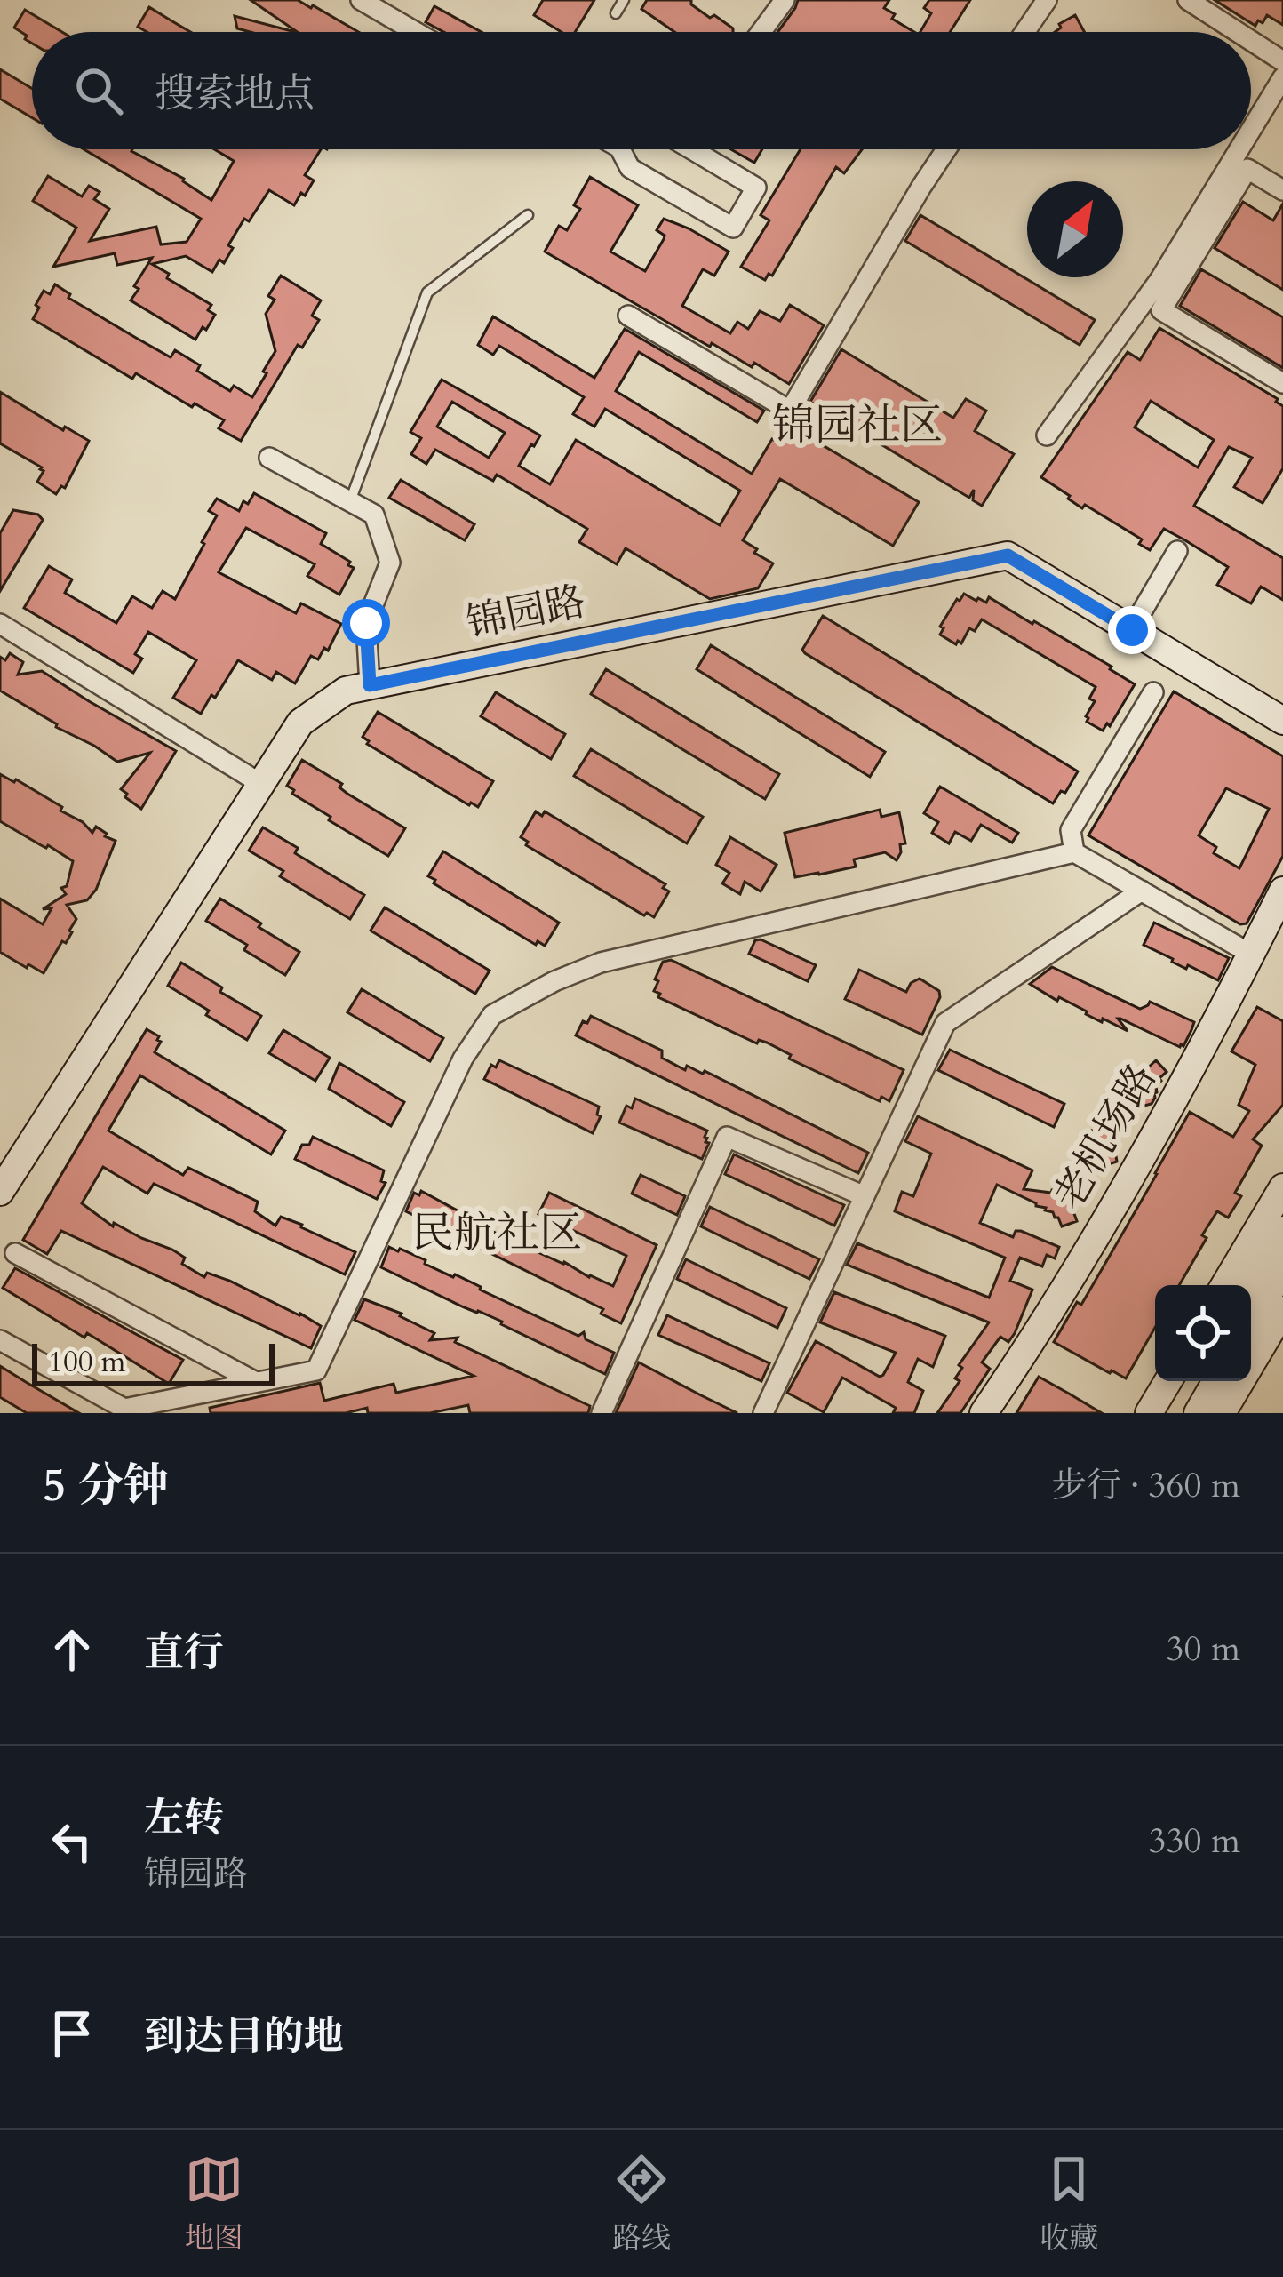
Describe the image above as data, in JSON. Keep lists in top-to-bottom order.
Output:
{
  "streets": {
    "street": ["锦园路", "老机场路"]
  },
  "districts": ["锦园社区", "民航社区"],
  "scale_bar": "100 m",
  "north": "top right",
  "page": {
    "search": "搜索地点",
    "scale": "100 m",
    "heading": ["5 分钟", "步行 · 360 m"],
    "list": [
      ["直行", "30 m"],
      ["左转", "锦园路", "330 m"],
      "到达目的地"
    ],
    "nav": ["地图", "路线", "收藏"]
  }
}
